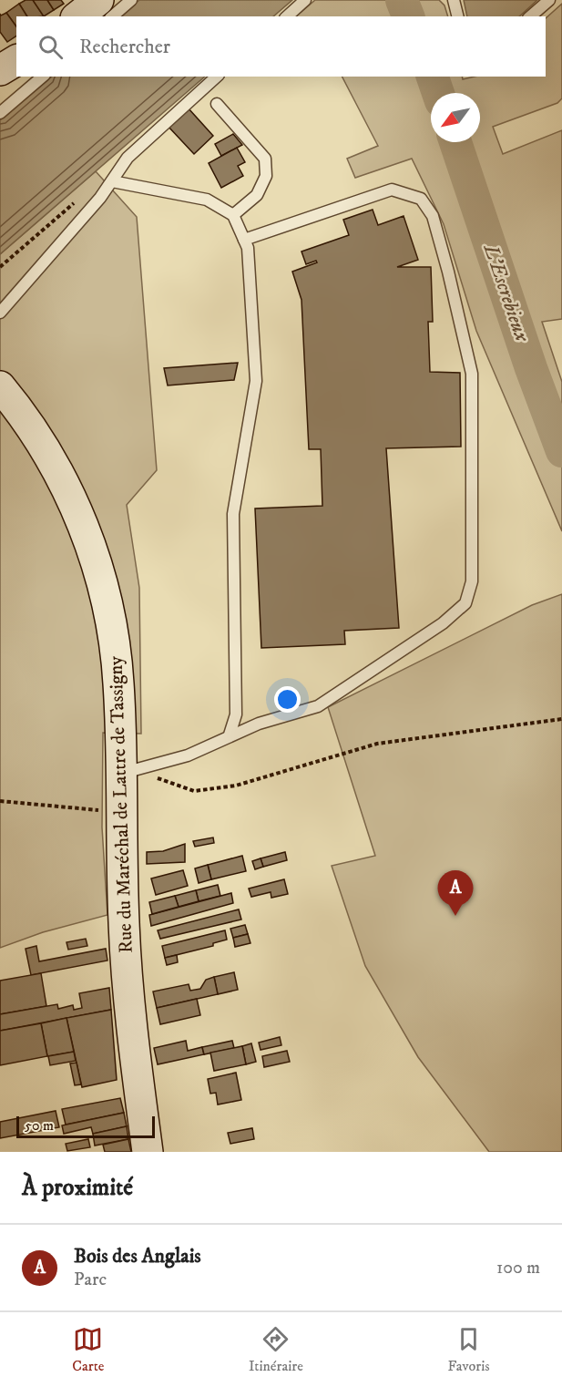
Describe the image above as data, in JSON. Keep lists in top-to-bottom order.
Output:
{
  "streets": {
    "street": ["Rue du Maréchal de Lattre de Tassigny"]
  },
  "water": ["L'Escrebieux"],
  "scale_bar": "50 m",
  "north": "bottom left",
  "page": {
    "search": "Rechercher",
    "pins": "A",
    "scale": "50 m",
    "heading": "À proximité",
    "list": [
      {
        "mark": "A",
        "name": "Bois des Anglais",
        "note": "Parc",
        "value": "100 m"
      }
    ],
    "nav": ["Carte", "Itinéraire", "Favoris"]
  }
}
